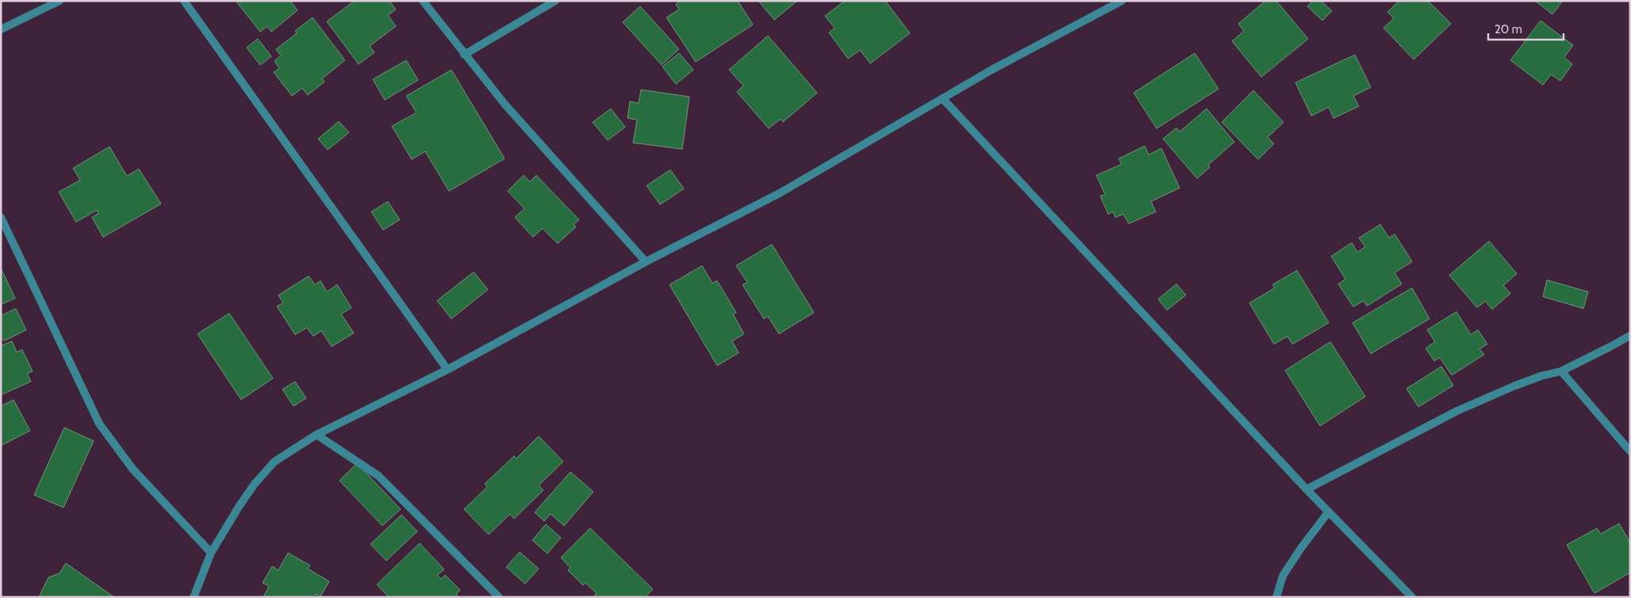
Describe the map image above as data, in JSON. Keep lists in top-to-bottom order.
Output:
{
  "scale_bar": "20 m"
}
